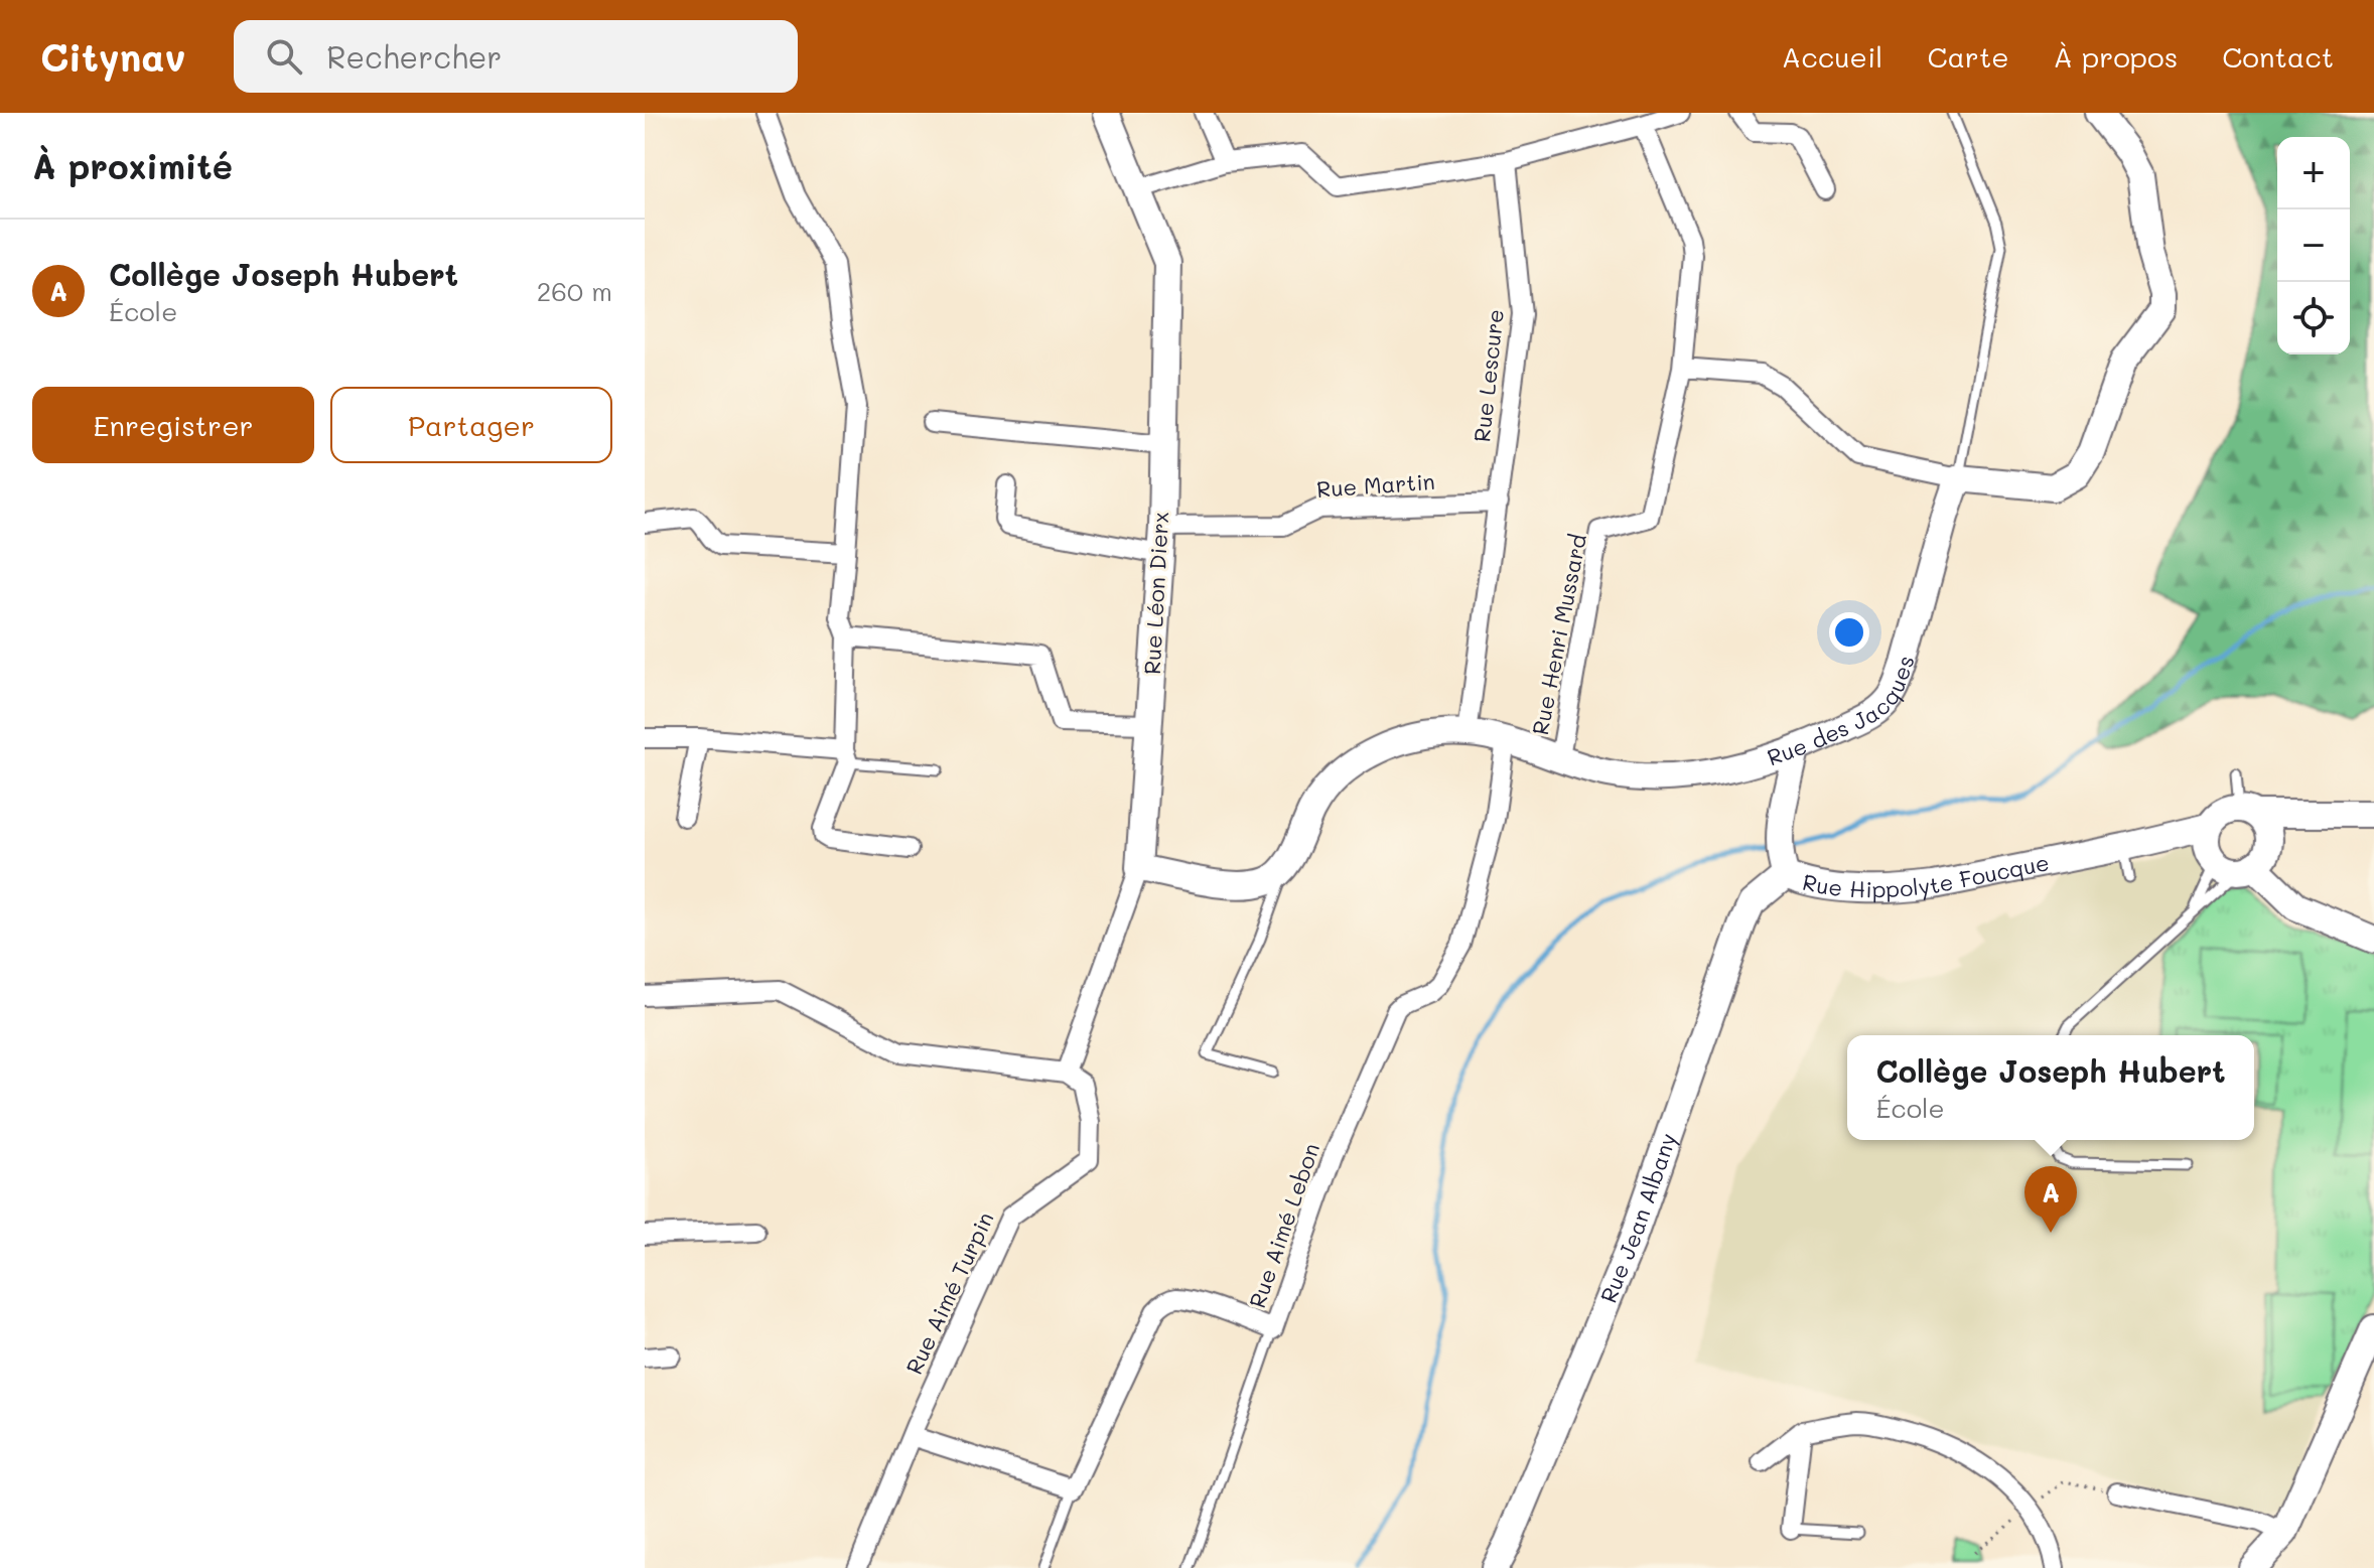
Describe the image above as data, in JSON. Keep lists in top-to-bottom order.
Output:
{
  "streets": {
    "street": [
      "Rue Lescure",
      "Rue Martin",
      "Rue Léon Dierx",
      "Rue Henri Mussard",
      "Rue des Jacques",
      "Rue Hippolyte Foucque",
      "Rue Jean Albany",
      "Rue Aimé Lebon",
      "Rue Aimé Turpin"
    ]
  },
  "crossings": [
    ["Rue Lescure", "Rue Martin"],
    ["Rue Lescure", "Rue des Jacques"],
    ["Rue Martin", "Rue Léon Dierx"],
    ["Rue Léon Dierx", "Rue Aimé Turpin"],
    ["Rue Henri Mussard", "Rue des Jacques"],
    ["Rue des Jacques", "Rue Aimé Lebon"],
    ["Rue Hippolyte Foucque", "Rue Jean Albany"]
  ],
  "page": {
    "header": "Citynav",
    "search": "Rechercher",
    "nav": [
      "Accueil",
      "Carte",
      "À propos",
      "Contact"
    ],
    "heading": "À proximité",
    "map_buttons": ["+", "−"],
    "list": [
      {
        "mark": "A",
        "name": "Collège Joseph Hubert",
        "note": "École",
        "value": "260 m"
      }
    ],
    "buttons": ["Enregistrer", "Partager"],
    "popup": ["Collège Joseph Hubert", "École"],
    "pins": "A"
  }
}
